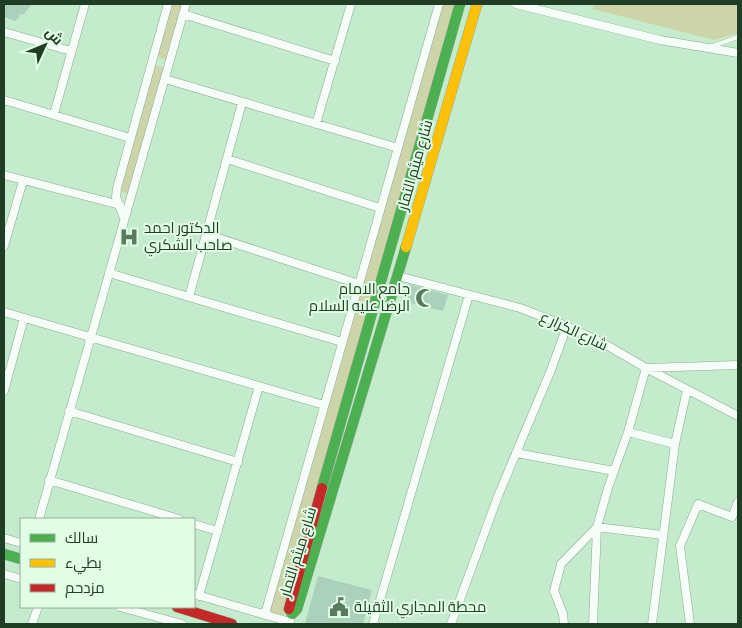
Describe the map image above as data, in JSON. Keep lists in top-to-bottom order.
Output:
{
  "streets": {
    "street": ["شارع ميثم التمار", "شارع الكرار ع"]
  },
  "crossings": [
    ["شارع ميثم التمار", "شارع الكرار ع"]
  ],
  "places": {
    "hospital": ["الدكتور احمد صاحب الشكري"],
    "mosque": ["جامع الامام الرضا عليه السلام"],
    "public building": ["محطة المجاري الثقيلة"]
  },
  "legend": ["سالك", "بطيء", "مزدحم"],
  "north": "top right"
}
